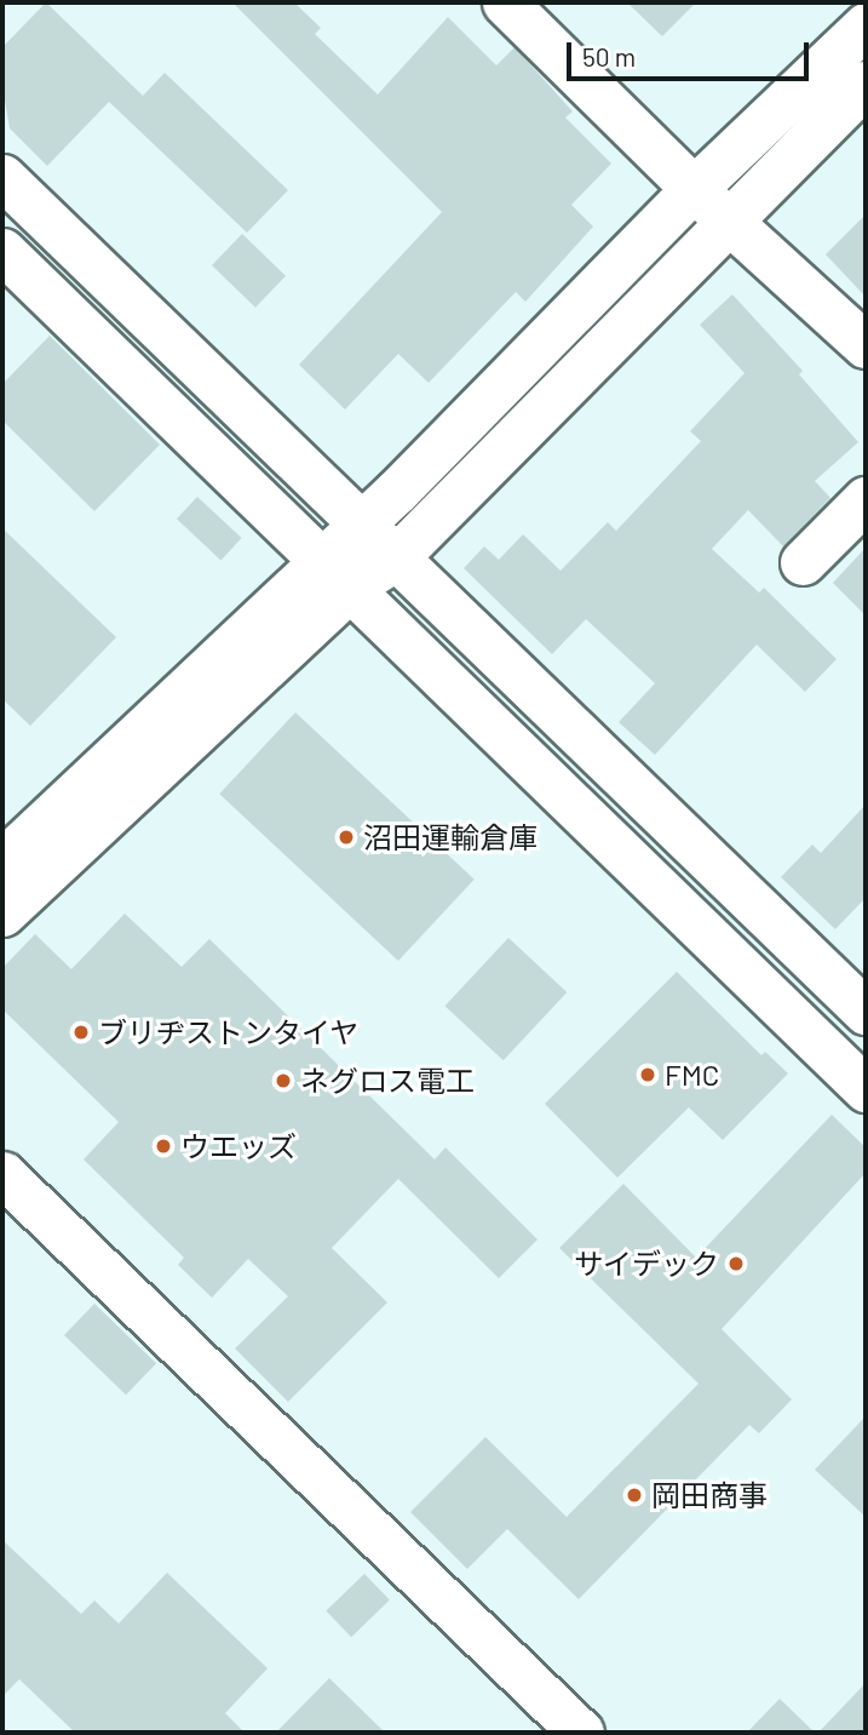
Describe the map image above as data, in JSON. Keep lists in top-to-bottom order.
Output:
{
  "places": [
    "沼田運輸倉庫",
    "ブリヂストンタイヤ",
    "FMC",
    "ネグロス電工",
    "ウエッズ",
    "サイデック",
    "岡田商事"
  ],
  "scale_bar": "50 m"
}
